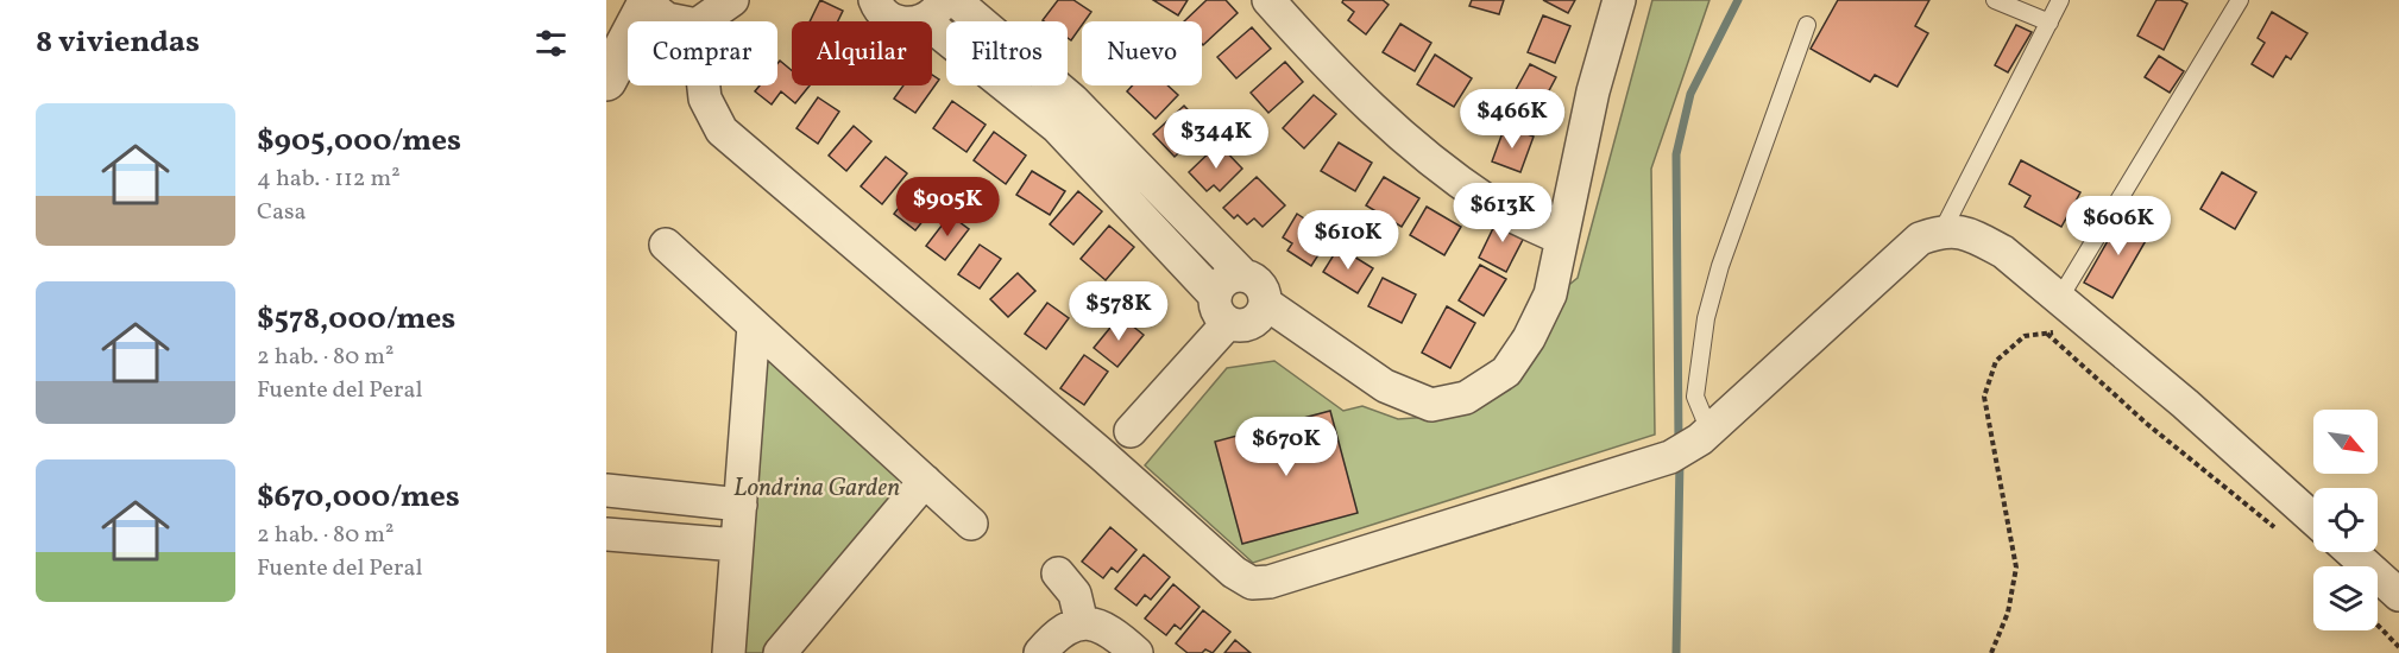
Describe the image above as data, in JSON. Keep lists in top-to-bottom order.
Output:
{
  "parks": ["Londrina Garden"],
  "north": "bottom right",
  "page": {
    "heading": "8 viviendas",
    "chip": [
      "Comprar",
      "Alquilar",
      "Filtros",
      "Nuevo"
    ],
    "list": [
      {
        "name": "$905,000/mes",
        "note": "4 hab. · 112 m² · Casa"
      },
      {
        "name": "$578,000/mes",
        "note": "2 hab. · 80 m² · Fuente del Peral"
      },
      {
        "name": "$670,000/mes",
        "note": "2 hab. · 80 m² · Fuente del Peral"
      }
    ],
    "price": [
      "$466K",
      "$344K",
      "$905K",
      "$613K",
      "$606K",
      "$610K",
      "$578K",
      "$670K"
    ]
  }
}
